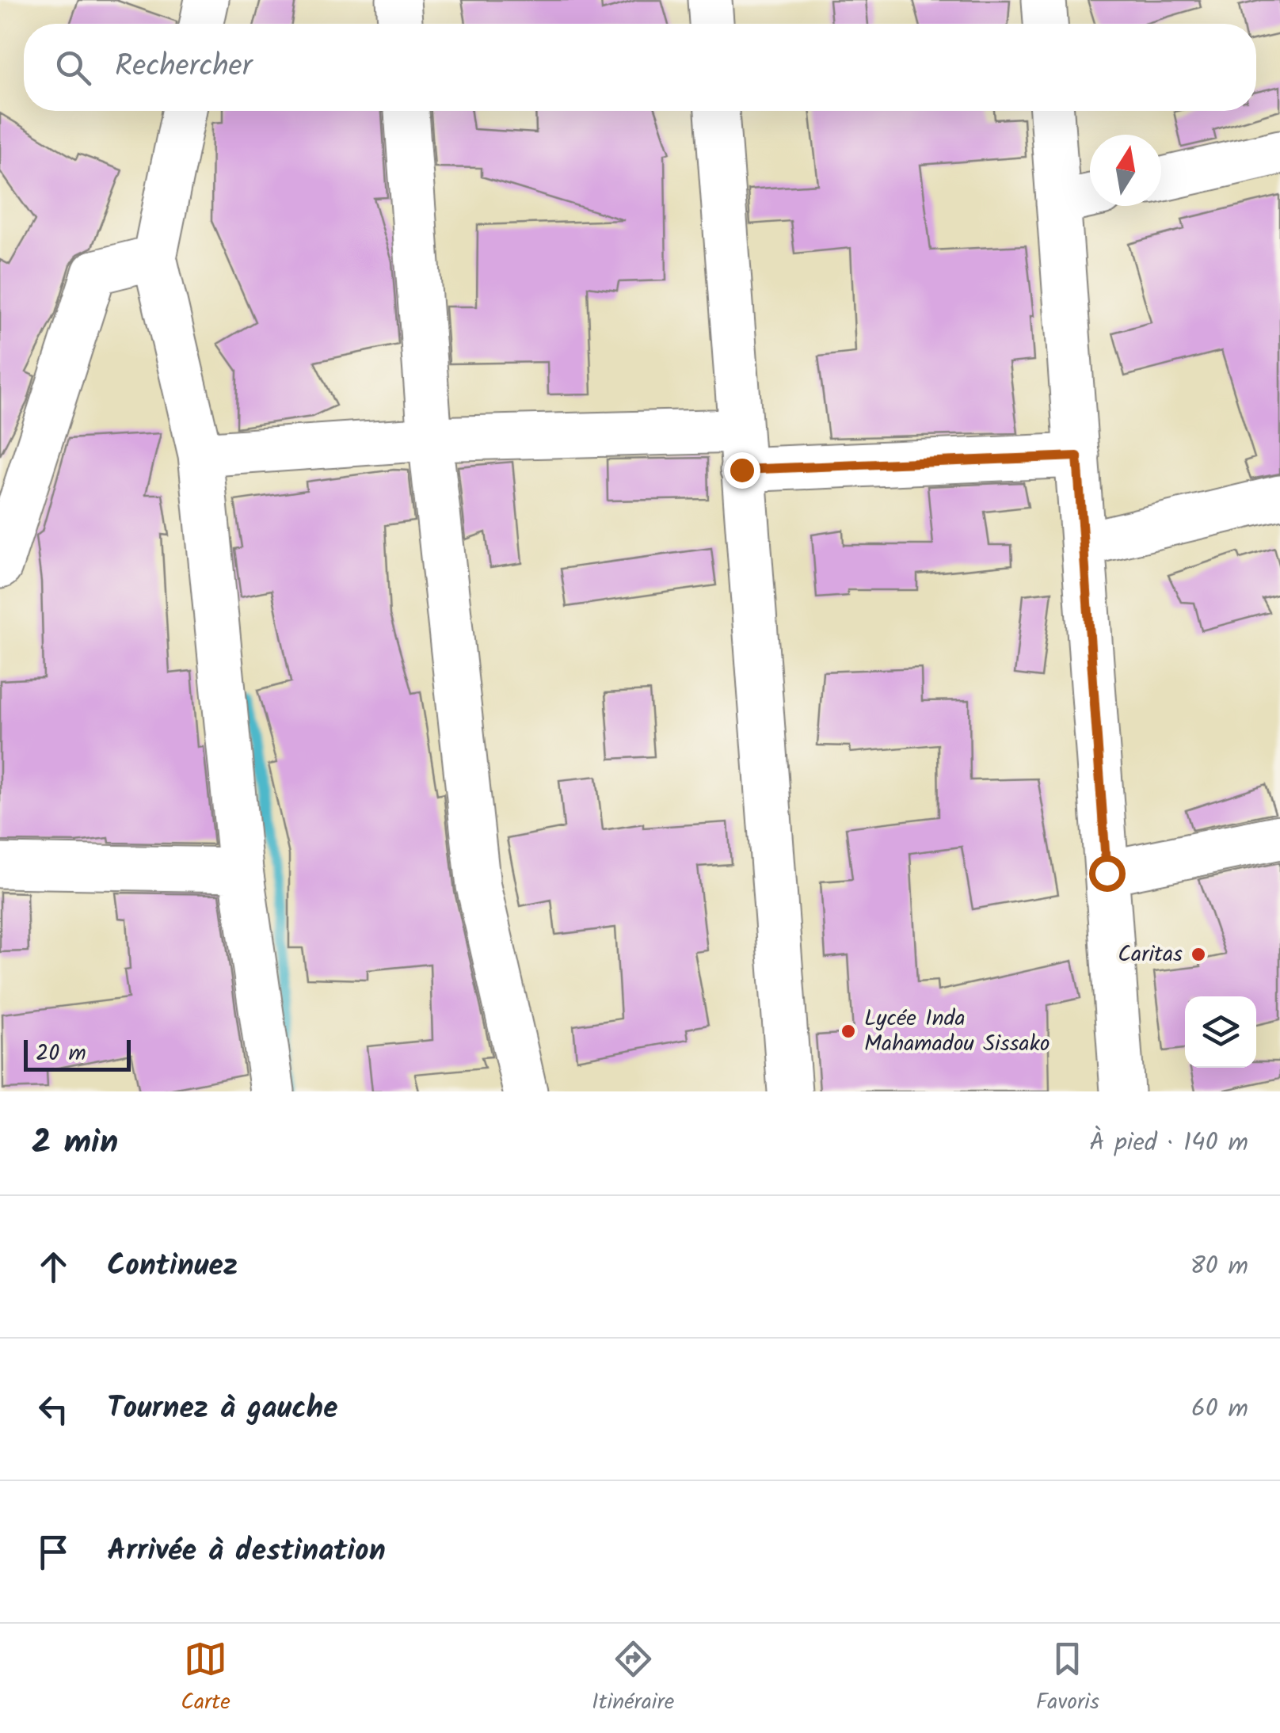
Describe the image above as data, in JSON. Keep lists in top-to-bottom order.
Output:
{
  "places": ["Caritas", "Lycée Inda Mahamadou Sissako"],
  "scale_bar": "20 m",
  "north": "top",
  "page": {
    "search": "Rechercher",
    "scale": "20 m",
    "heading": ["2 min", "À pied · 140 m"],
    "list": [
      ["Continuez", "80 m"],
      ["Tournez à gauche", "60 m"],
      "Arrivée à destination"
    ],
    "nav": ["Carte", "Itinéraire", "Favoris"]
  }
}
